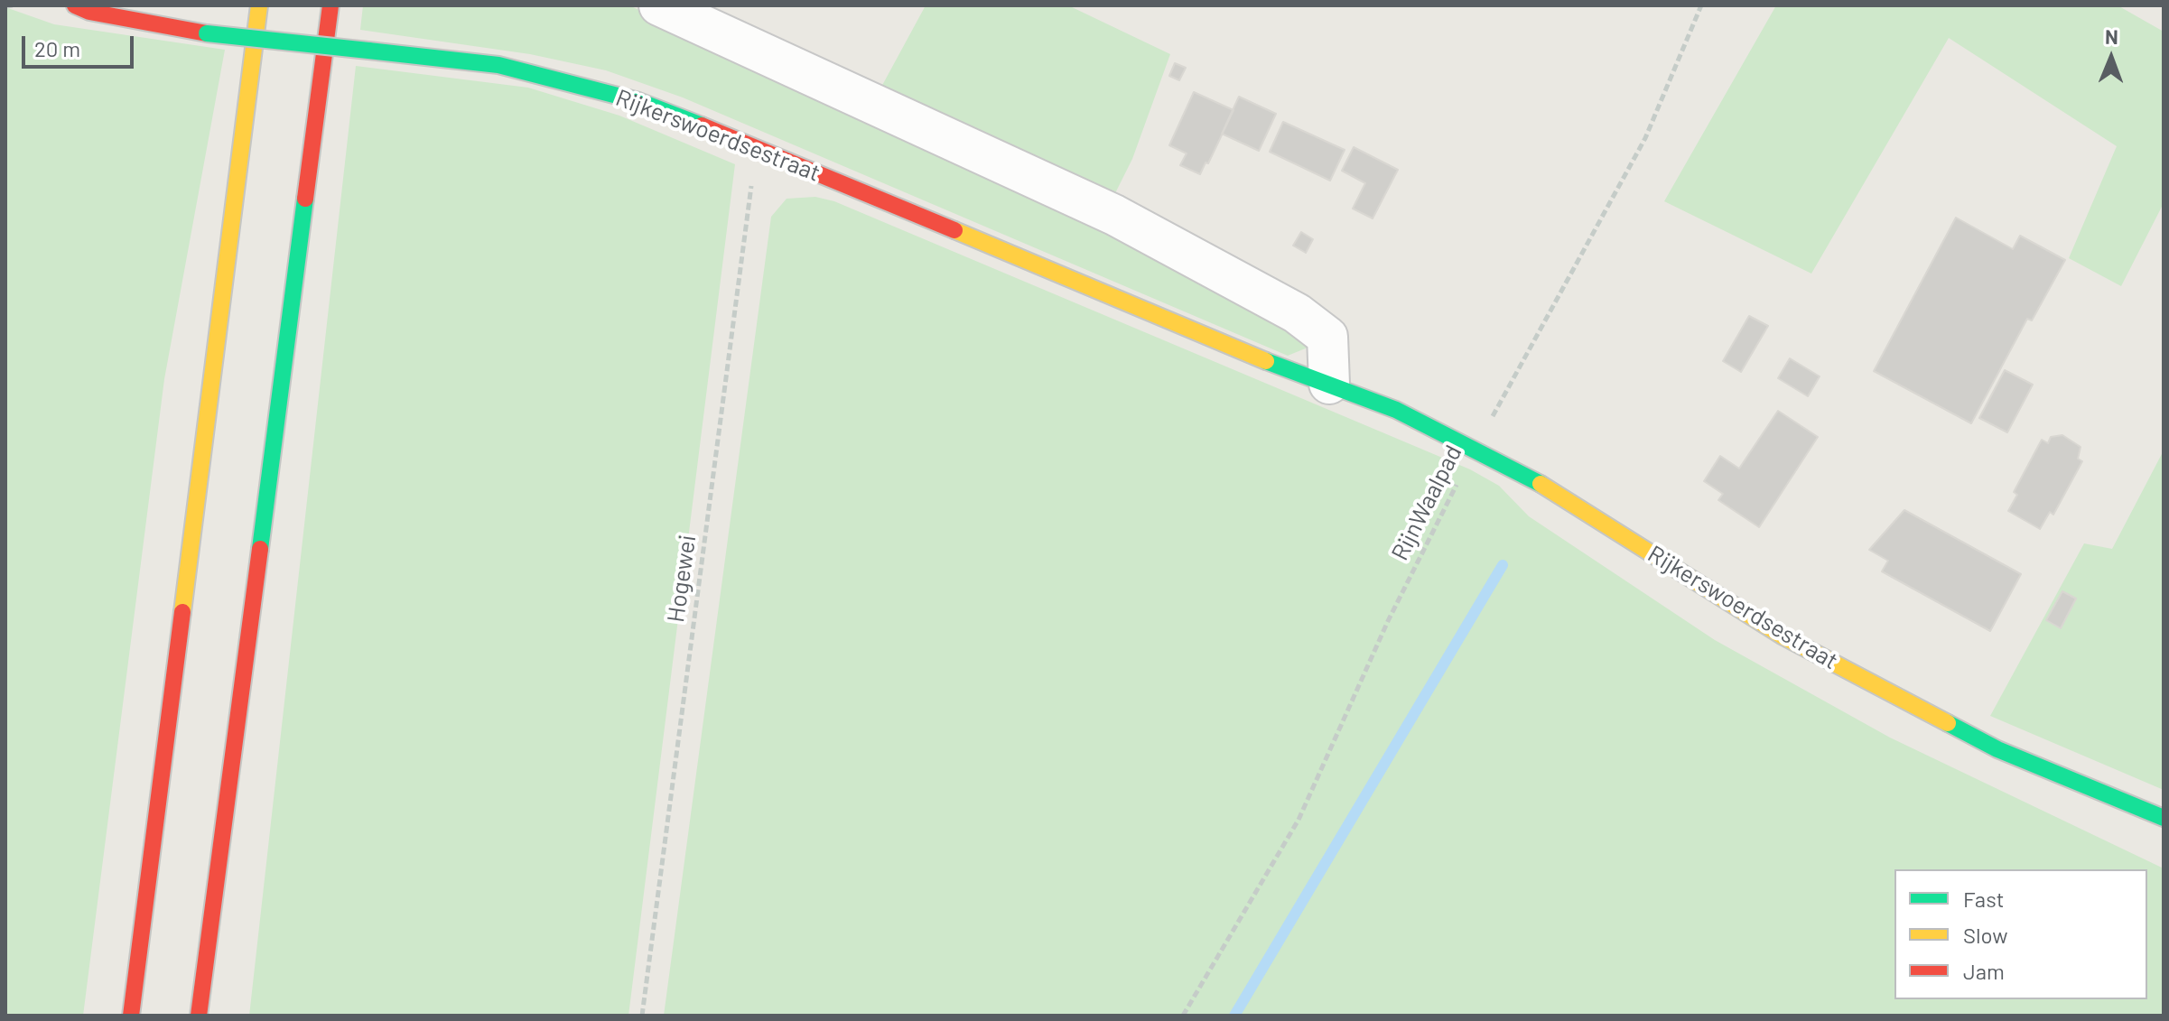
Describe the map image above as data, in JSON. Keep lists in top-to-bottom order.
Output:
{
  "streets": {
    "main road": ["Rijkerswoerdsestraat"],
    "path": ["RijnWaalpad", "Hogewei"]
  },
  "crossings": [
    ["Rijkerswoerdsestraat", "RijnWaalpad"],
    ["Rijkerswoerdsestraat", "Hogewei"]
  ],
  "legend": ["Fast", "Slow", "Jam"],
  "scale_bar": "20 m",
  "north": "top"
}
